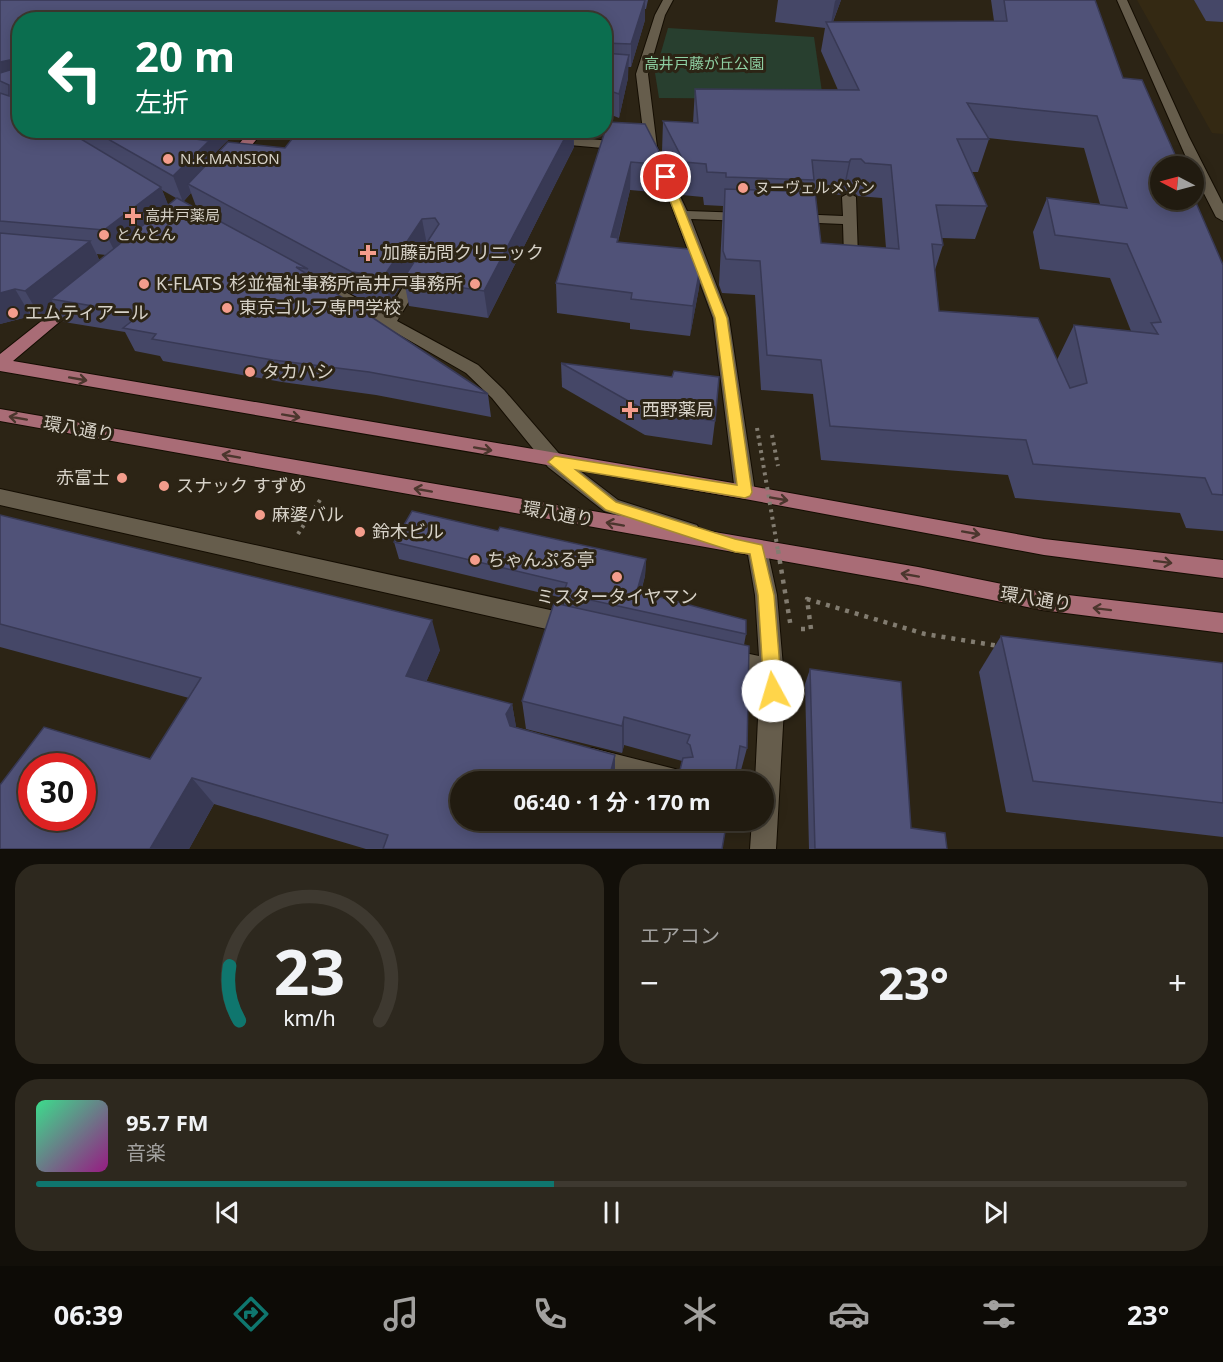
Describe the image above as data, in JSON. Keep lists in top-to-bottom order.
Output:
{
  "streets": {
    "main road": ["環八通り"]
  },
  "parks": ["高井戸藤が丘公園"],
  "places": {
    "other": [
      "N.K.MANSION",
      "ヌーヴェルメゾン",
      "とんとん",
      "K-FLATS",
      "杉並福祉事務所高井戸事務所",
      "東京ゴルフ専門学校",
      "エムティアール",
      "タカハシ",
      "赤富士",
      "スナック すずめ",
      "麻婆バル",
      "鈴木ビル",
      "ちゃんぷる亭",
      "ミスタータイヤマン"
    ],
    "health": ["高井戸薬局", "加藤訪問クリニック", "西野薬局"]
  },
  "north": "left",
  "page": {
    "turn": ["20 m", "左折"],
    "limit": "30",
    "trip": "06:40 · 1 分 · 170 m",
    "tile": "エアコン",
    "heat": ["−", "23°", "+"],
    "song": ["95.7 FM", "音楽"],
    "tabs": ["06:39", "23°"],
    "gauge": ["23", "km/h"]
  }
}
